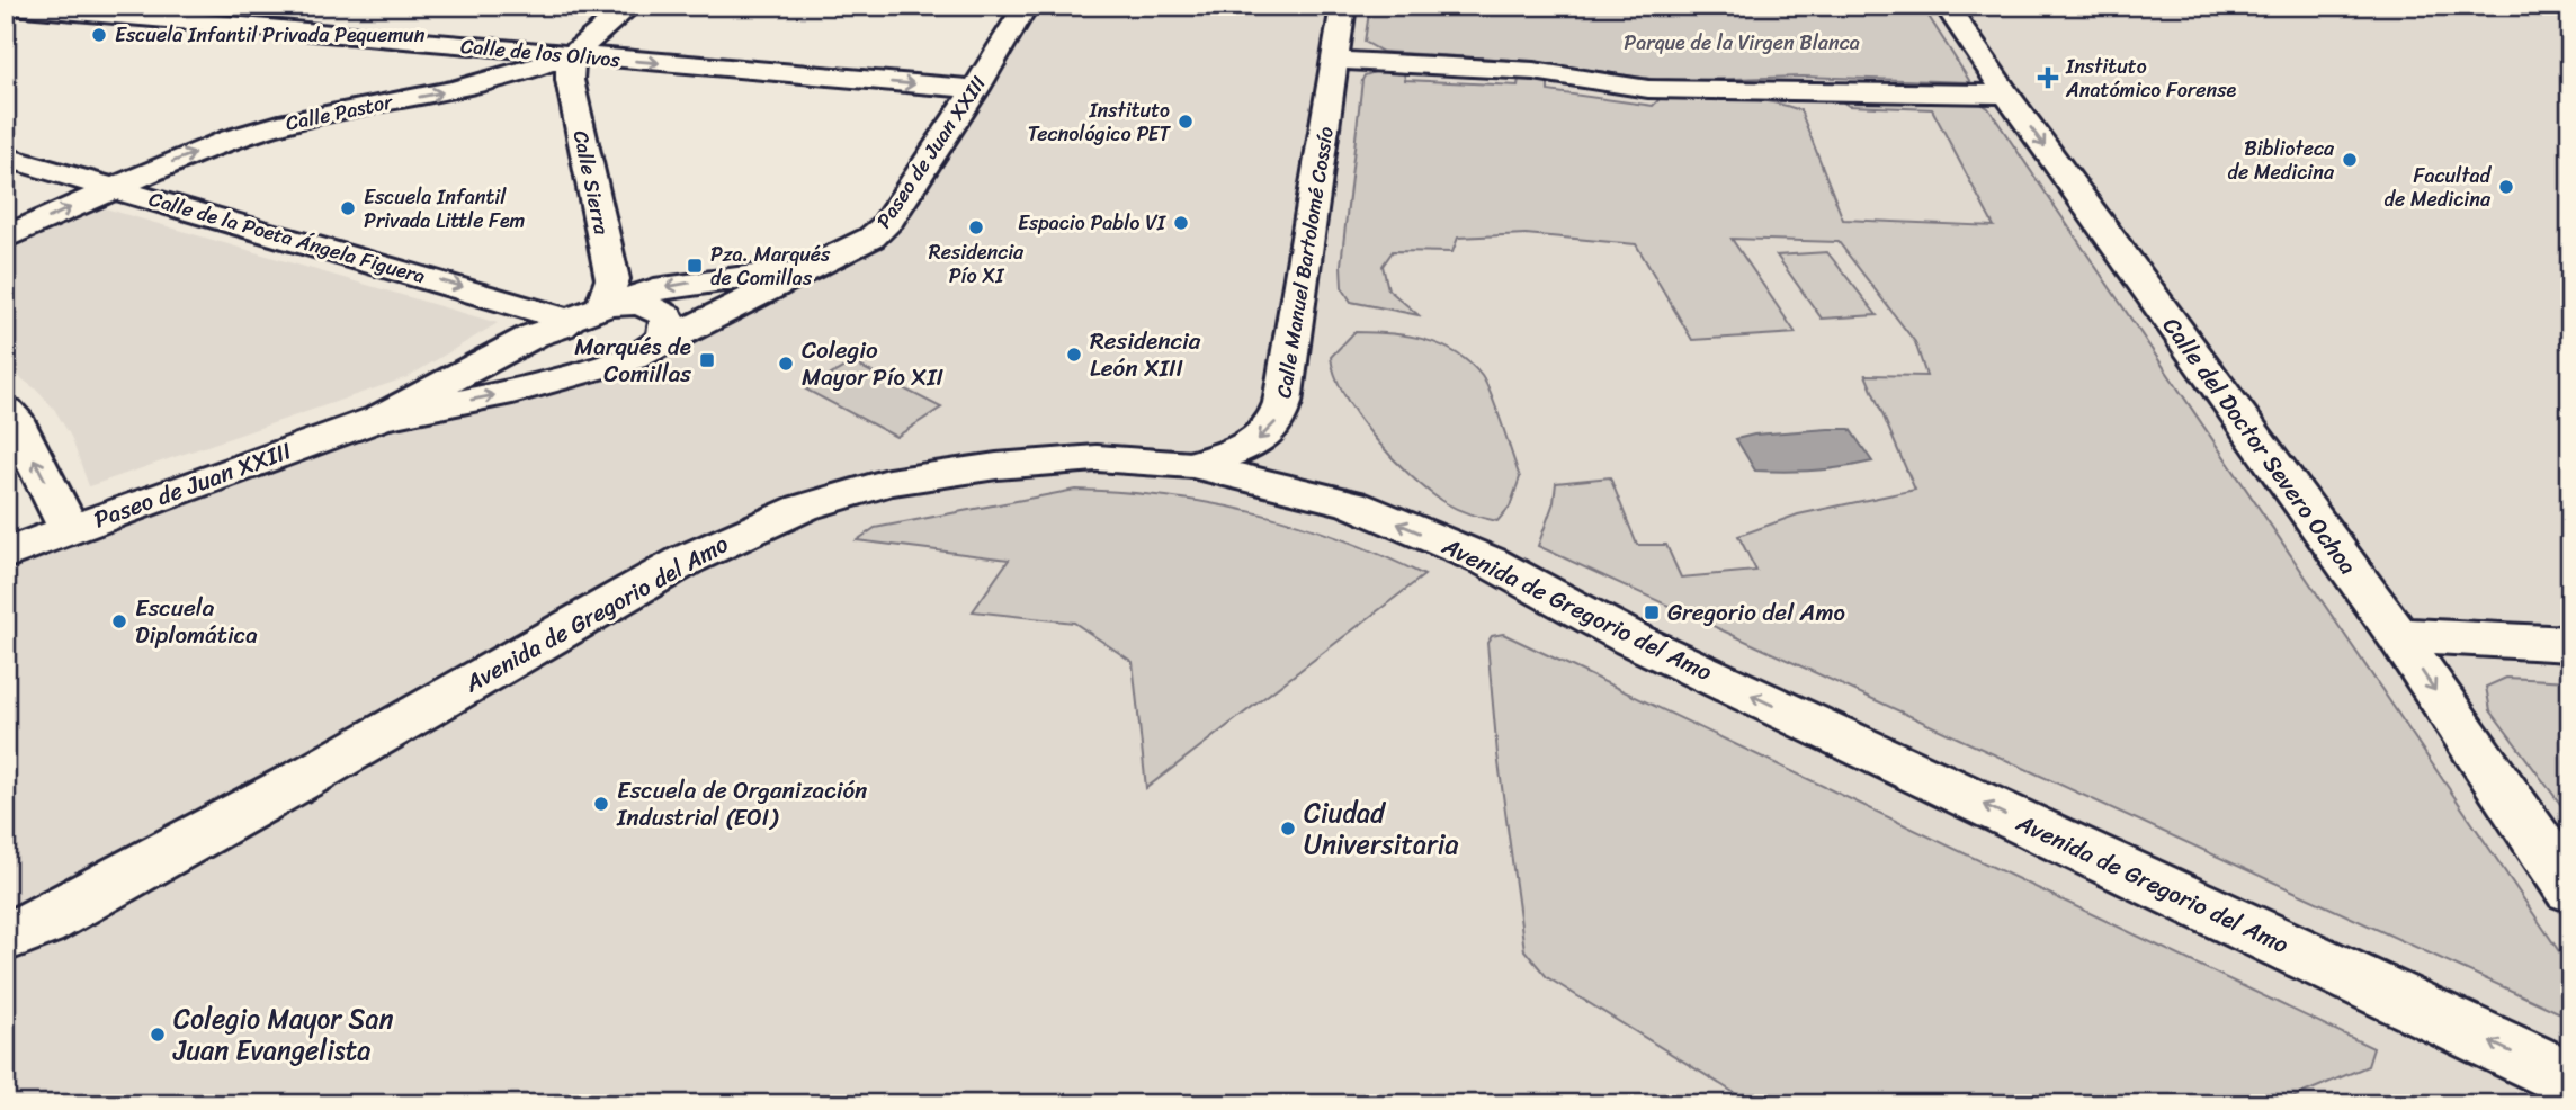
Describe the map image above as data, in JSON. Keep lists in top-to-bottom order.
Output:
{
  "streets": {
    "street": [
      "Calle de los Olivos",
      "Calle Pastor",
      "Paseo de Juan XXIII",
      "Calle Sierra",
      "Calle de la Poeta Ángela Figuera",
      "Calle Manuel Bartolomé Cossío",
      "Calle del Doctor Severo Ochoa",
      "Avenida de Gregorio del Amo"
    ]
  },
  "crossings": [
    ["Calle de los Olivos", "Calle Pastor"],
    ["Calle de los Olivos", "Paseo de Juan XXIII"],
    ["Calle de los Olivos", "Calle Sierra"],
    ["Calle Pastor", "Calle Sierra"],
    ["Calle Pastor", "Calle de la Poeta Ángela Figuera"],
    ["Calle Manuel Bartolomé Cossío", "Avenida de Gregorio del Amo"]
  ],
  "one_way": [
    "Calle de la Poeta Ángela Figuera",
    "Calle Manuel Bartolomé Cossío",
    "Calle del Doctor Severo Ochoa",
    "Avenida de Gregorio del Amo"
  ],
  "parks": ["Parque de la Virgen Blanca"],
  "places": {
    "other": [
      "Escuela Infantil Privada Pequemun",
      "Instituto Tecnológico PET",
      "Biblioteca de Medicina",
      "Facultad de Medicina",
      "Escuela Infantil Privada Little Fem",
      "Espacio Pablo VI",
      "Residencia Pío XI",
      "Residencia León XIII",
      "Colegio Mayor Pío XII",
      "Escuela Diplomática",
      "Escuela de Organización Industrial (EOI)",
      "Ciudad Universitaria",
      "Colegio Mayor San Juan Evangelista"
    ],
    "health": ["Instituto Anatómico Forense"],
    "transit": ["Pza. Marqués de Comillas", "Marqués de Comillas", "Gregorio del Amo"]
  }
}
